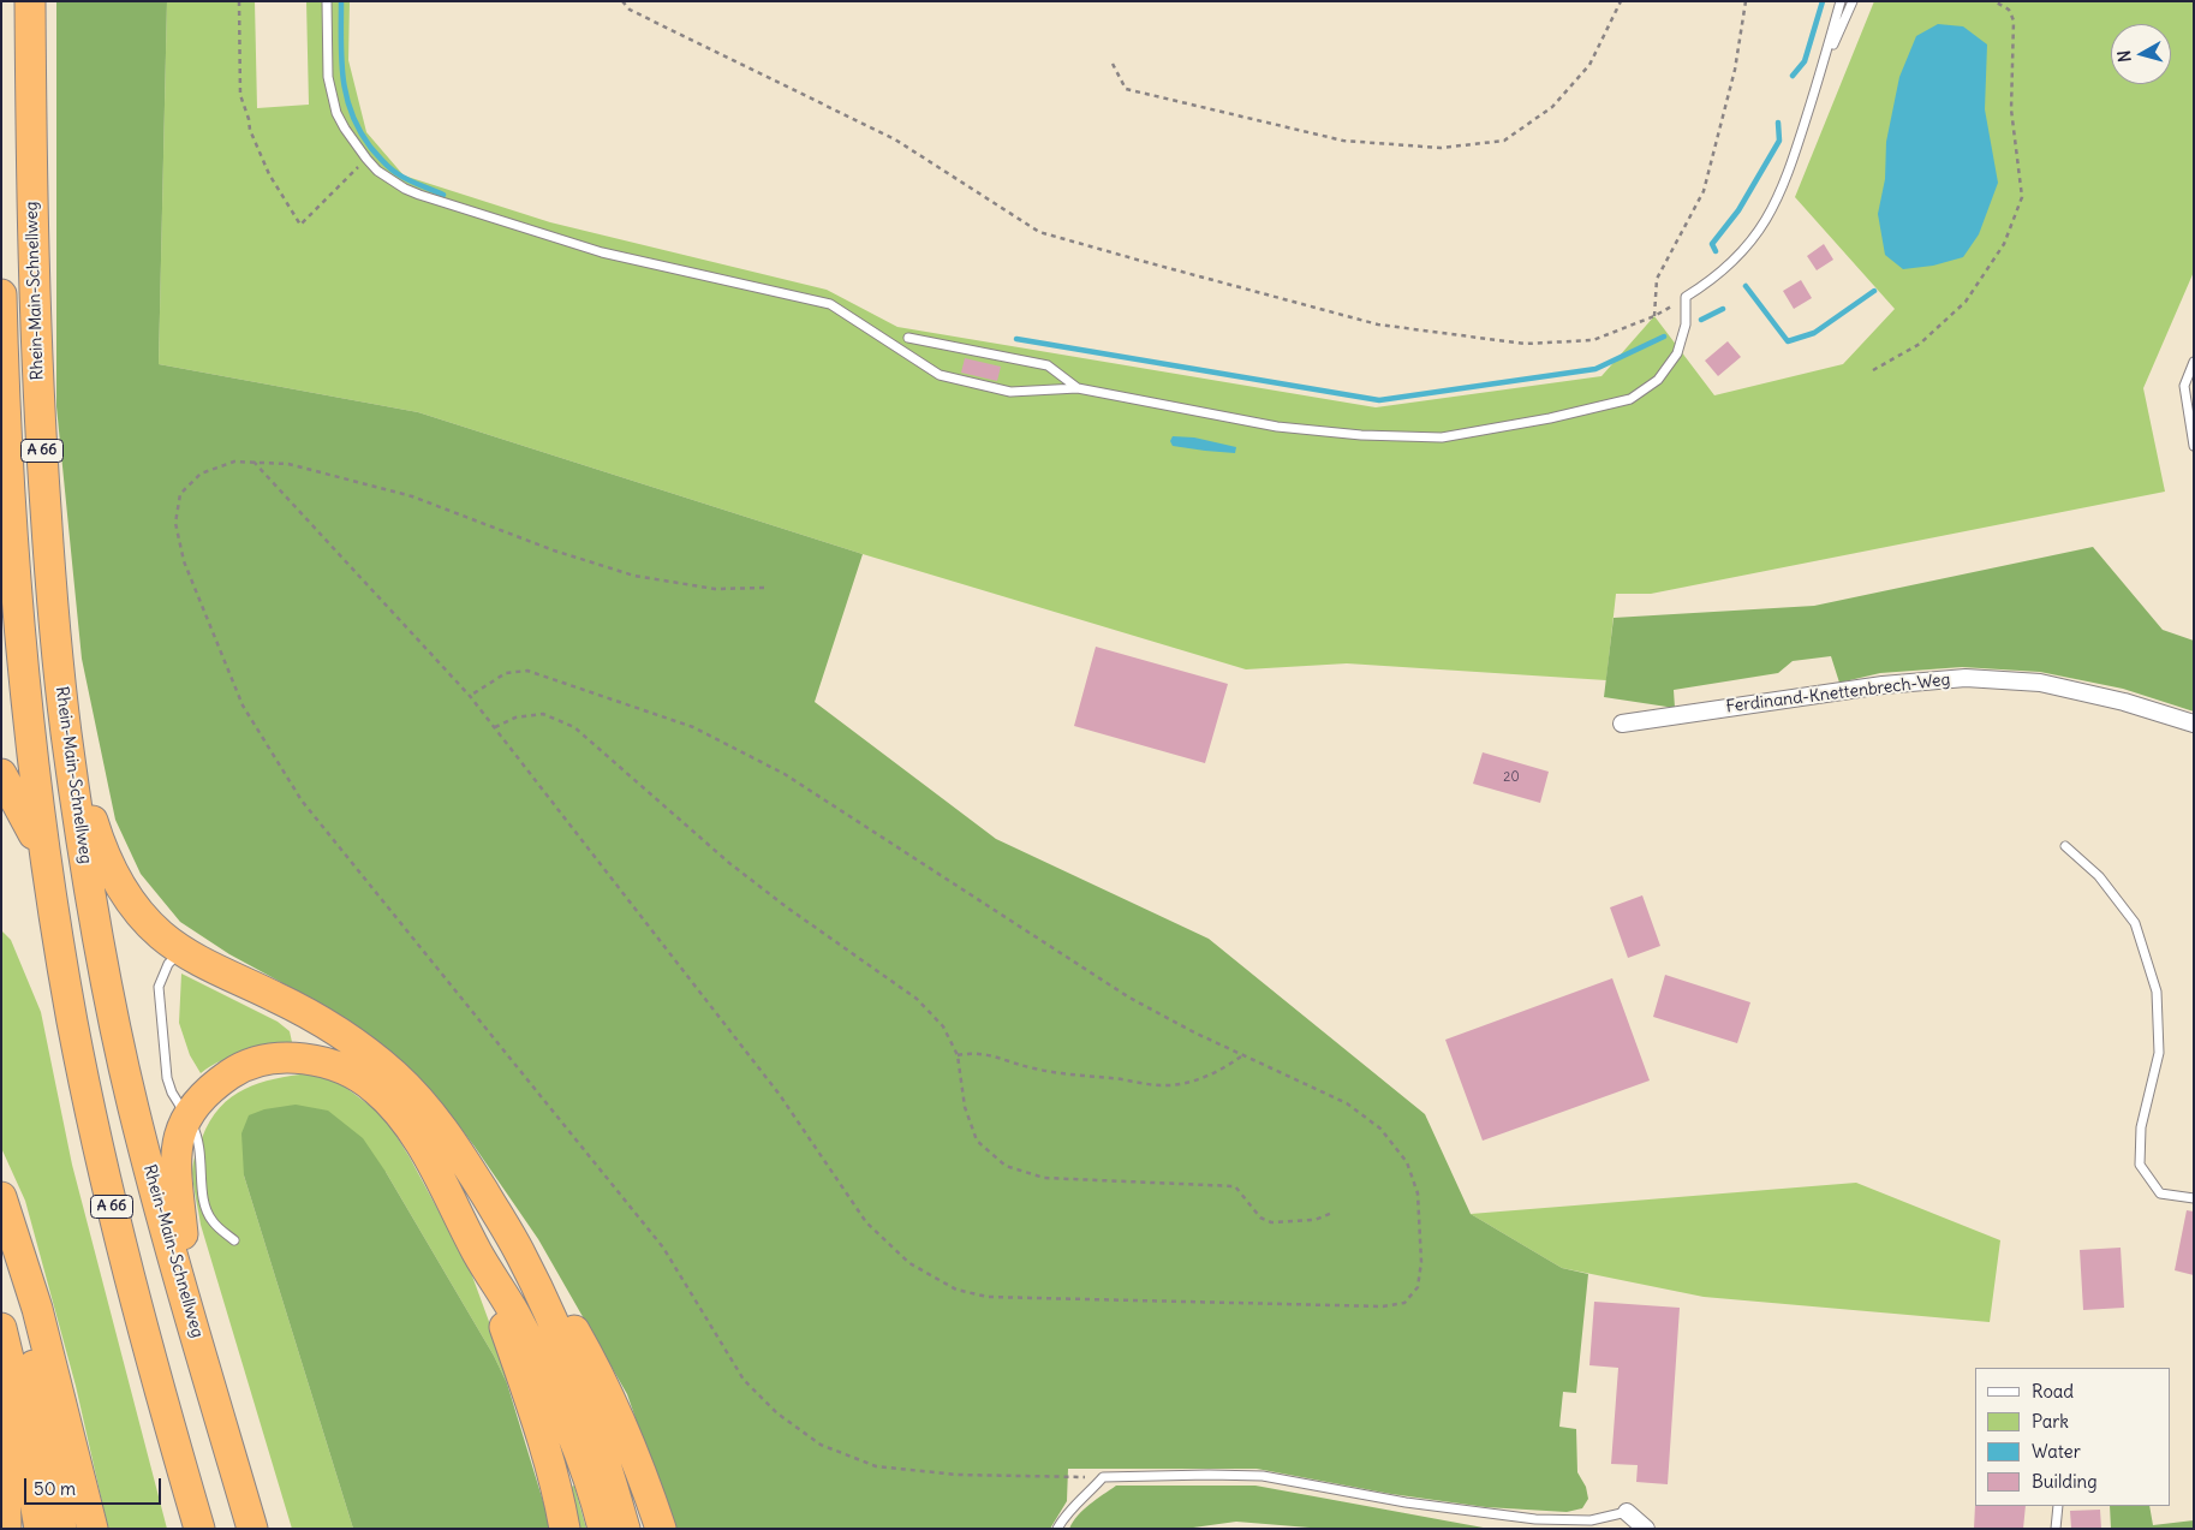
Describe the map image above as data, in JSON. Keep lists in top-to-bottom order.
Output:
{
  "streets": {
    "highway": ["Rhein-Main-Schnellweg", "A 66"],
    "street": ["Ferdinand-Knettenbrech-Weg"]
  },
  "house_numbers": ["20"],
  "legend": [
    "Road",
    "Park",
    "Water",
    "Building"
  ],
  "scale_bar": "50 m",
  "north": "left"
}
